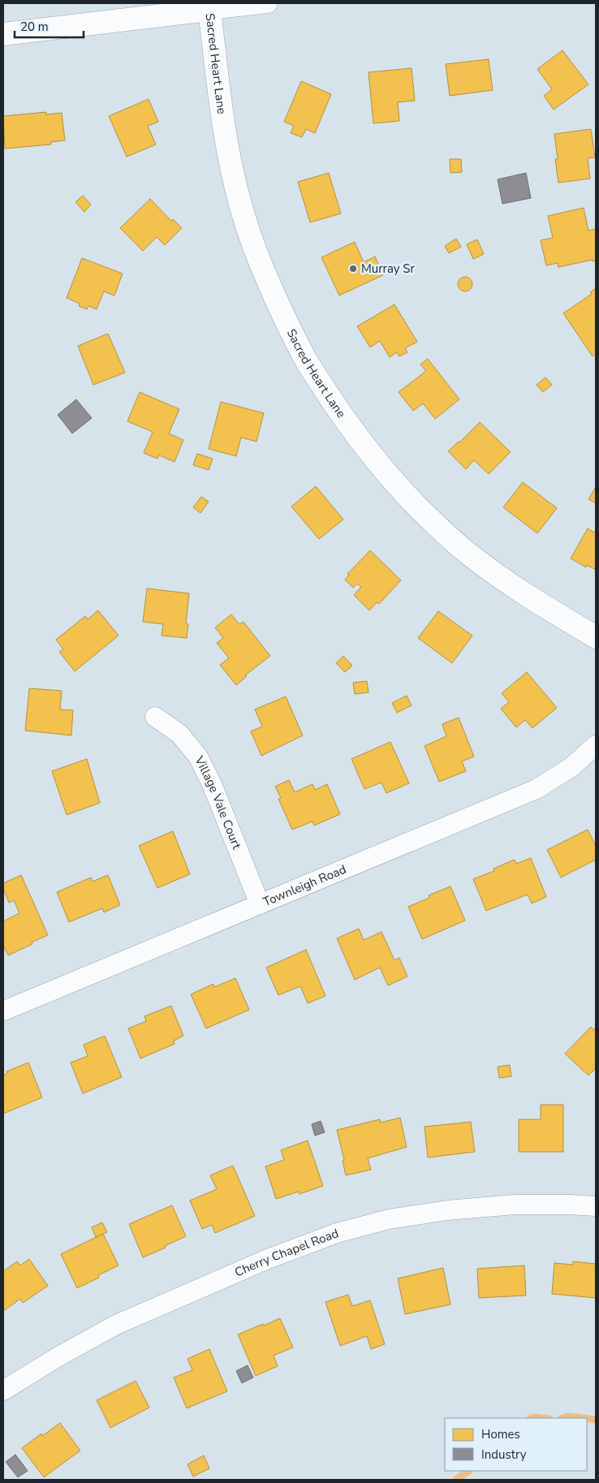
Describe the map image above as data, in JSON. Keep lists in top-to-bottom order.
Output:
{
  "streets": {
    "street": [
      "Sacred Heart Lane",
      "Village Vale Court",
      "Townleigh Road",
      "Cherry Chapel Road"
    ]
  },
  "crossings": [
    ["Village Vale Court", "Townleigh Road"]
  ],
  "places": ["Murray Sr"],
  "legend": ["Homes", "Industry"],
  "scale_bar": "20 m"
}
